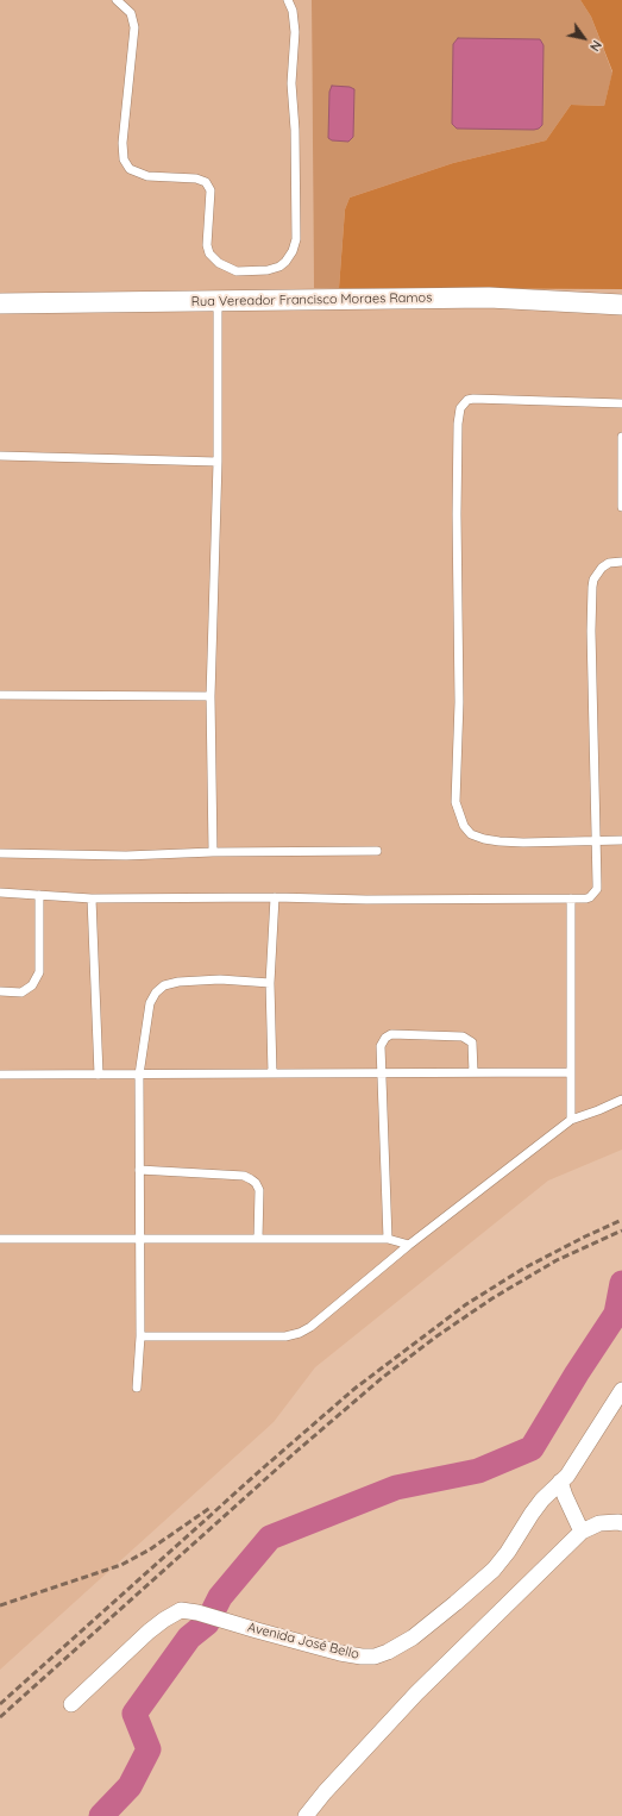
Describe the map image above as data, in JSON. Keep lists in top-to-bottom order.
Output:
{
  "streets": {
    "street": ["Rua Vereador Francisco Moraes Ramos", "Avenida José Bello"]
  },
  "north": "bottom right"
}
